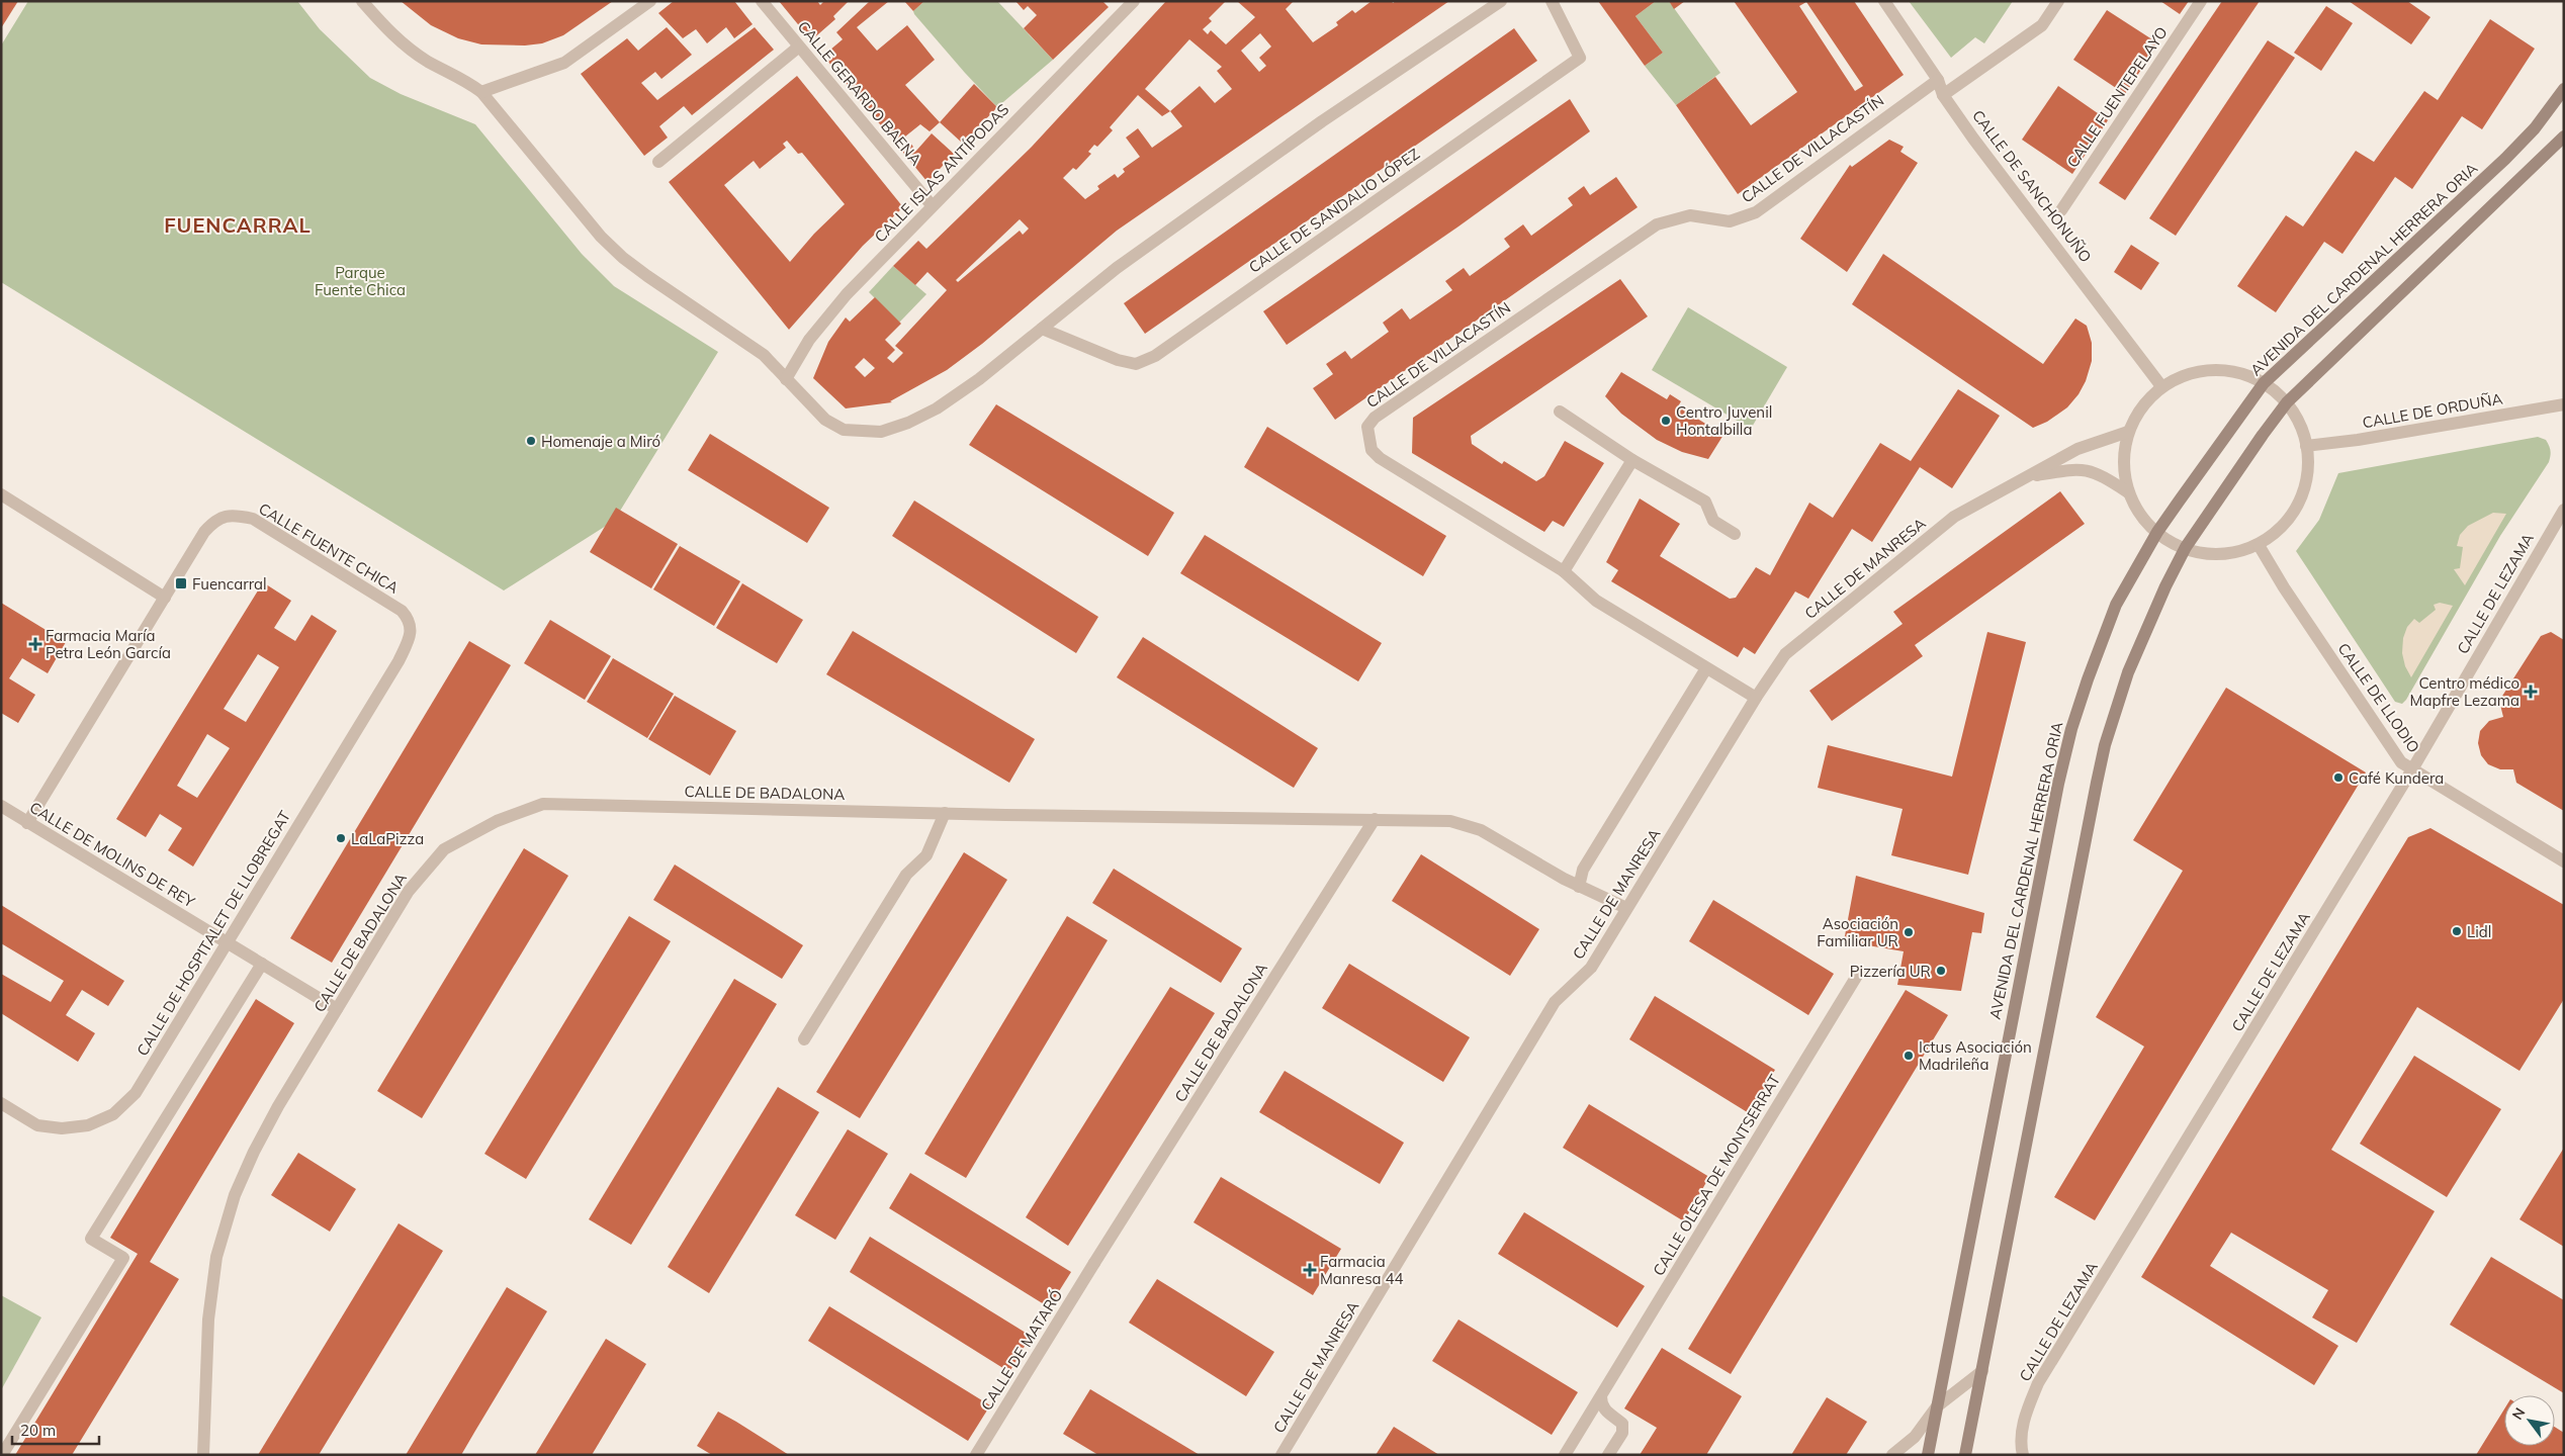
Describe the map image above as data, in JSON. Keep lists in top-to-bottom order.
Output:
{
  "streets": {
    "main road": ["AVENIDA DEL CARDENAL HERRERA ORIA"],
    "street": [
      "CALLE GERARDO BAENA",
      "CALLE FUENTEPELAYO",
      "CALLE DE VILLACASTÍN",
      "CALLE ISLAS ANTÍPODAS",
      "CALLE DE SANCHONUÑO",
      "CALLE DE SANDALIO LÓPEZ",
      "CALLE DE ORDUÑA",
      "CALLE FUENTE CHICA",
      "CALLE DE MANRESA",
      "CALLE DE LEZAMA",
      "CALLE DE LLODIO",
      "CALLE DE BADALONA",
      "CALLE DE MOLINS DE REY",
      "CALLE DE HOSPITALET DE LLOBREGAT",
      "CALLE OLESA DE MONTSERRAT",
      "CALLE DE MATARÓ"
    ]
  },
  "crossings": [
    ["CALLE GERARDO BAENA", "CALLE ISLAS ANTÍPODAS"],
    ["CALLE DE VILLACASTÍN", "CALLE DE SANCHONUÑO"],
    ["CALLE DE VILLACASTÍN", "CALLE DE MANRESA"],
    ["CALLE FUENTE CHICA", "CALLE DE MOLINS DE REY"],
    ["CALLE FUENTE CHICA", "CALLE DE HOSPITALET DE LLOBREGAT"],
    ["CALLE DE MANRESA", "CALLE DE BADALONA"],
    ["CALLE DE LEZAMA", "CALLE DE LLODIO"],
    ["CALLE DE BADALONA", "CALLE DE MOLINS DE REY"],
    ["CALLE DE BADALONA", "CALLE DE MATARÓ"],
    ["CALLE DE MOLINS DE REY", "CALLE DE HOSPITALET DE LLOBREGAT"]
  ],
  "districts": ["FUENCARRAL"],
  "parks": ["Parque Fuente Chica"],
  "places": {
    "other": [
      "Centro Juvenil Hontalbilla",
      "Homenaje a Miró",
      "Café Kundera",
      "LaLaPizza",
      "Lidl",
      "Asociación Familiar UR",
      "Pizzería UR",
      "Ictus Asociación Madrileña"
    ],
    "transit": ["Fuencarral"],
    "health": ["Farmacia María Petra León García", "Centro médico Mapfre Lezama", "Farmacia Manresa 44"]
  },
  "scale_bar": "20 m",
  "north": "top left"
}
